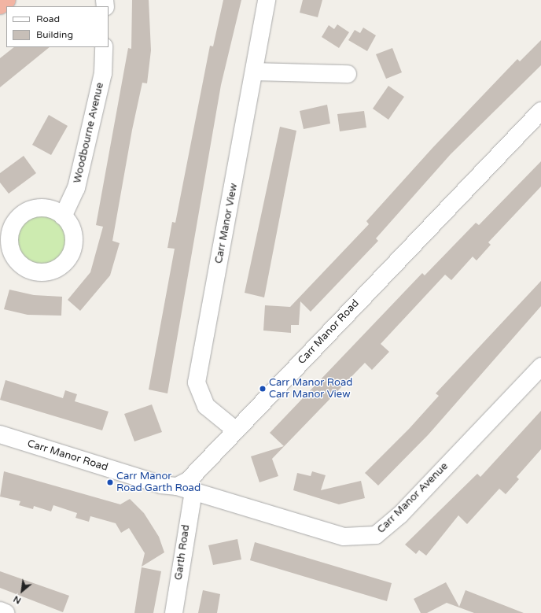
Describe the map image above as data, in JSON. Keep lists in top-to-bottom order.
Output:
{
  "streets": {
    "street": [
      "Woodbourne Avenue",
      "Carr Manor View",
      "Carr Manor Road",
      "Carr Manor Avenue",
      "Garth Road"
    ]
  },
  "crossings": [
    ["Carr Manor View", "Carr Manor Road"],
    ["Carr Manor Road", "Carr Manor Avenue"],
    ["Carr Manor Avenue", "Garth Road"]
  ],
  "places": ["Carr Manor Road Carr Manor View", "Carr Manor Road Garth Road"],
  "legend": ["Road", "Building"],
  "north": "bottom left"
}
